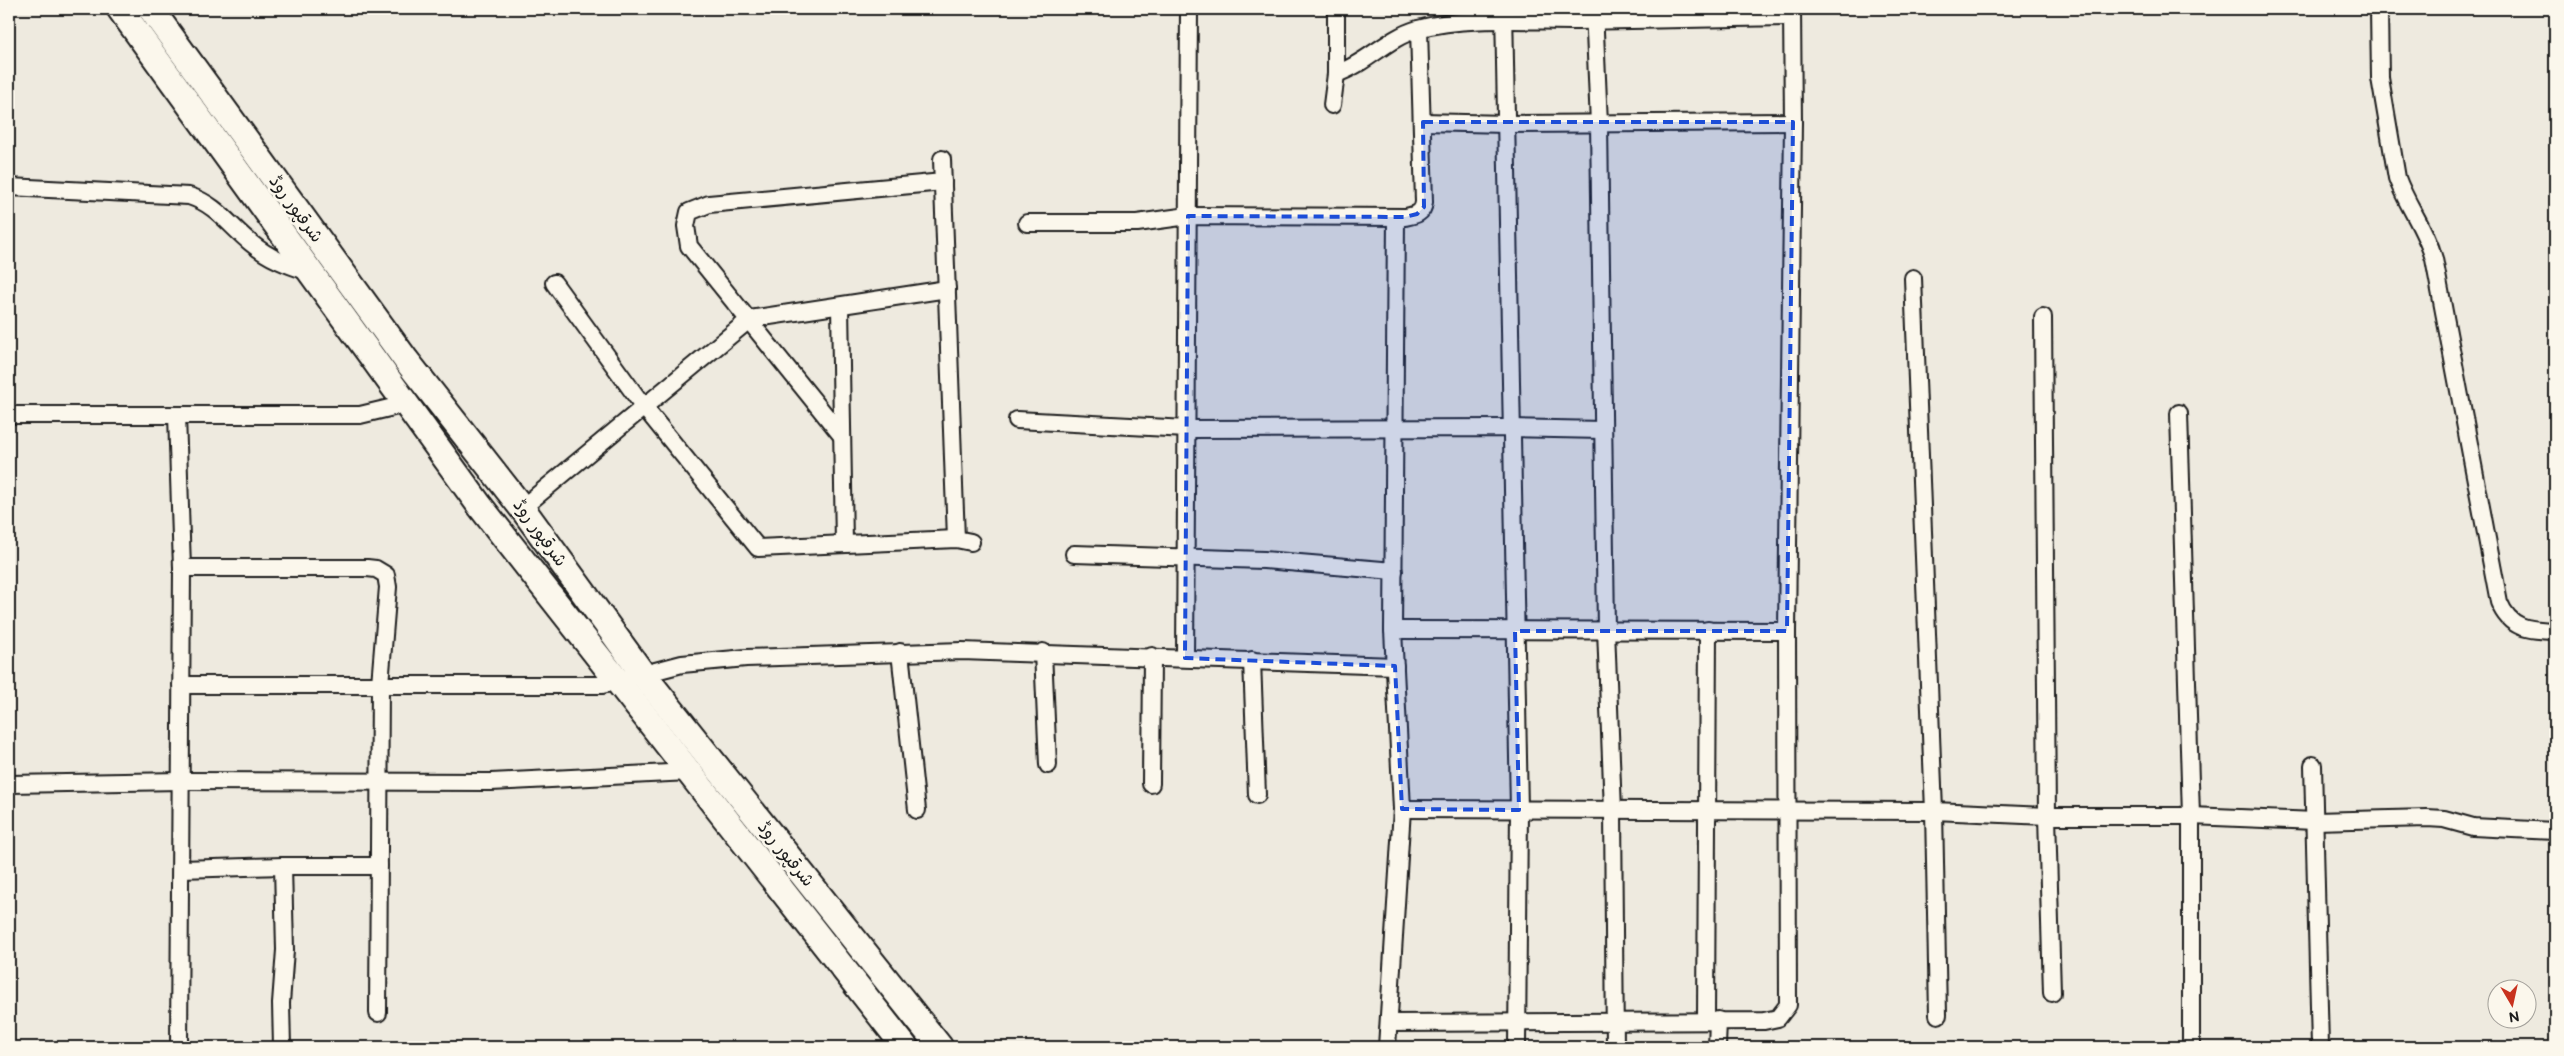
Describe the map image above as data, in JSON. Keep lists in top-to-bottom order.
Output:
{
  "streets": {
    "main road": ["شرقپور روڈ"]
  },
  "north": "bottom"
}
